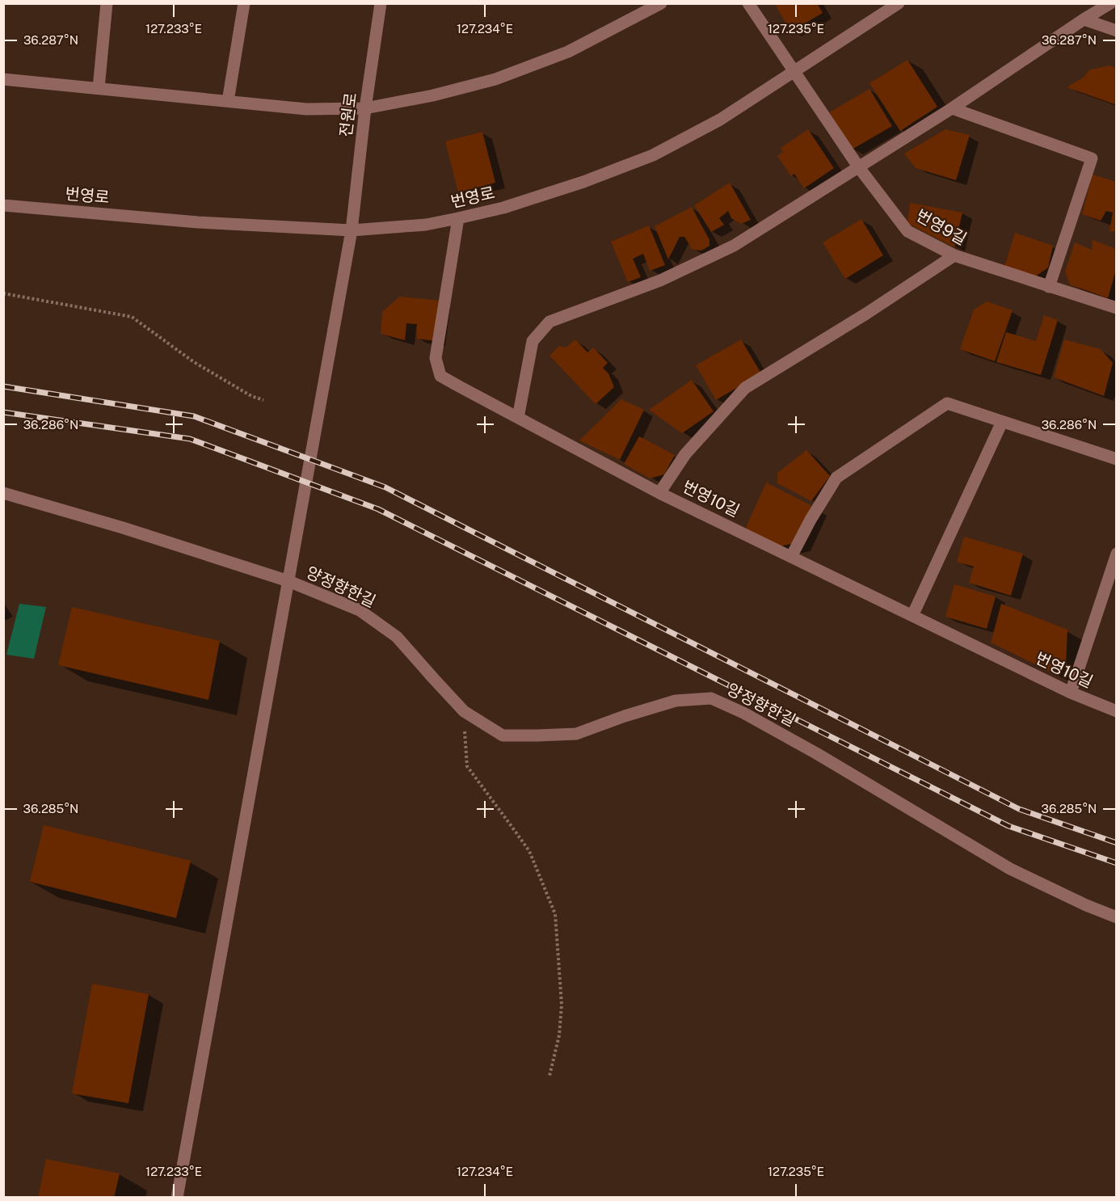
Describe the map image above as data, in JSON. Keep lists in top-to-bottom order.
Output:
{
  "streets": {
    "street": [
      "전원로",
      "번영로",
      "번영9길",
      "번영10길",
      "양정향한길"
    ]
  },
  "crossings": [
    ["전원로", "번영로"],
    ["전원로", "양정향한길"],
    ["번영로", "번영9길"],
    ["번영로", "번영10길"]
  ],
  "coordinates": [
    "127.233°E",
    "127.234°E",
    "127.235°E",
    "36.287°N",
    "36.286°N",
    "36.285°N"
  ]
}
